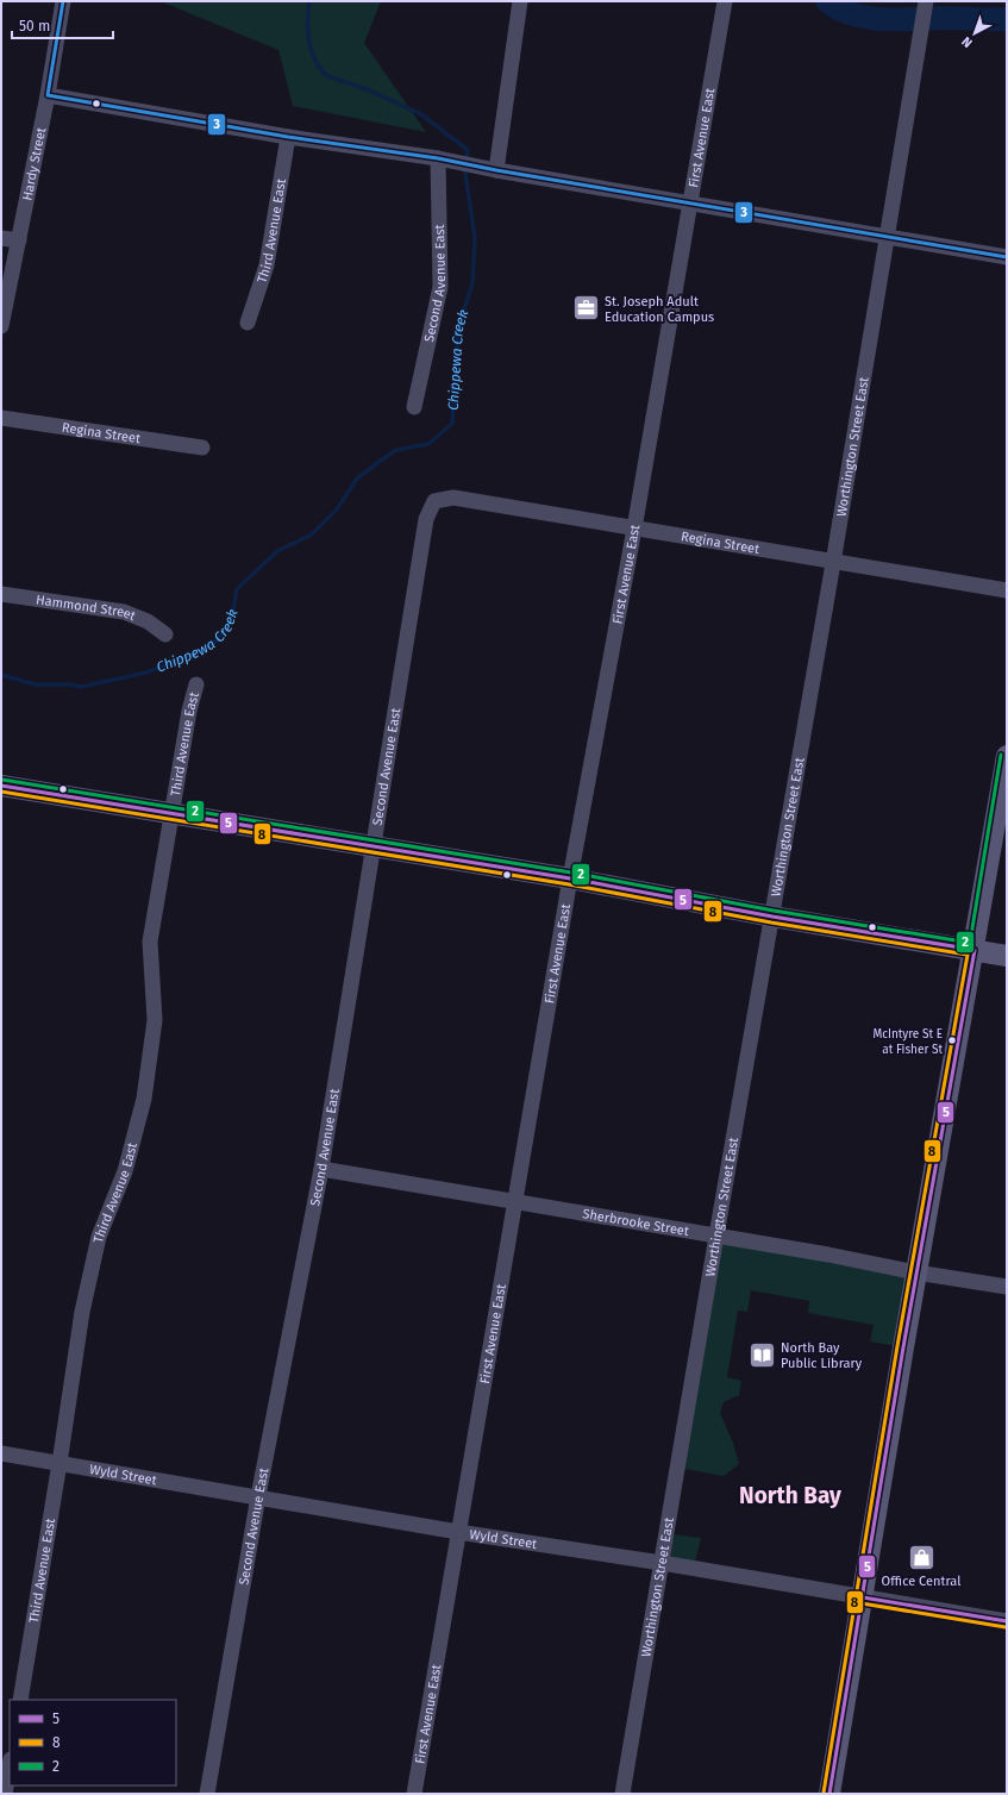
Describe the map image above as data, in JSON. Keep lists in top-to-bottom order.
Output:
{
  "streets": {
    "street": [
      "First Avenue East",
      "Hardy Street",
      "Third Avenue East",
      "Second Avenue East",
      "Regina Street",
      "Worthington Street East",
      "Hammond Street",
      "Sherbrooke Street",
      "Wyld Street"
    ]
  },
  "crossings": [
    ["First Avenue East", "Regina Street"],
    ["First Avenue East", "Sherbrooke Street"],
    ["First Avenue East", "Wyld Street"],
    ["Third Avenue East", "Wyld Street"],
    ["Second Avenue East", "Regina Street"],
    ["Second Avenue East", "Sherbrooke Street"],
    ["Second Avenue East", "Wyld Street"],
    ["Regina Street", "Worthington Street East"],
    ["Worthington Street East", "Sherbrooke Street"],
    ["Worthington Street East", "Wyld Street"]
  ],
  "districts": ["North Bay"],
  "water": ["Chippewa Creek"],
  "places": {
    "office": ["St. Joseph Adult Education Campus"],
    "other": ["McIntyre St E at Fisher St"],
    "library": ["North Bay Public Library"],
    "shop": ["Office Central"]
  },
  "lines": [
    "transit line 3",
    "transit line 2",
    "transit line 5",
    "transit line 8"
  ],
  "legend": ["5", "8", "2"],
  "scale_bar": "50 m",
  "north": "bottom left"
}
